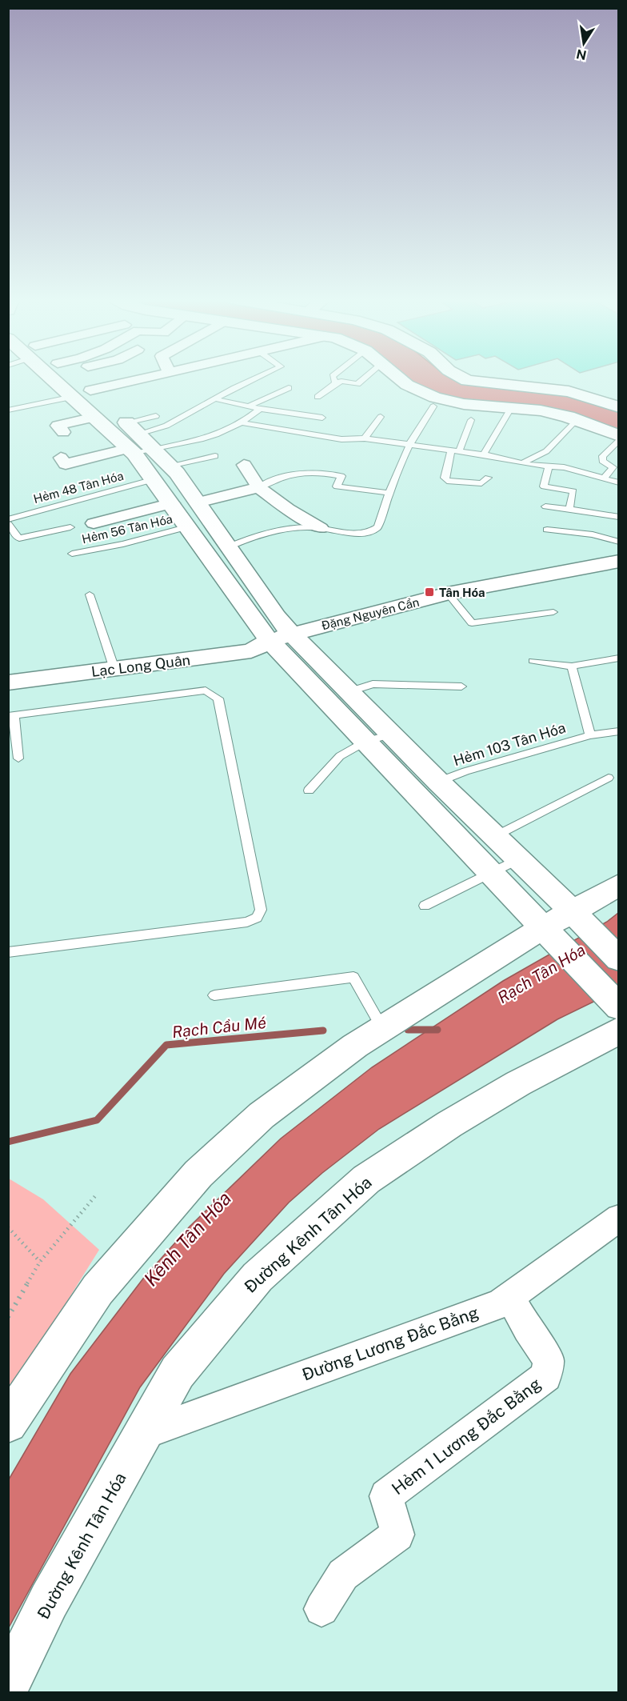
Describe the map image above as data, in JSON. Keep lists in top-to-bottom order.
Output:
{
  "streets": {
    "main road": ["Đặng Nguyên Cẩn", "Lạc Long Quân", "Đường Kênh Tân Hóa"],
    "street": ["Đường Lương Đắc Bằng", "Hẻm 1 Lương Đắc Bằng"],
    "lane": ["Hẻm 48 Tân Hóa", "Hẻm 56 Tân Hóa", "Hẻm 103 Tân Hóa"]
  },
  "crossings": [
    ["Đặng Nguyên Cẩn", "Lạc Long Quân"],
    ["Đường Kênh Tân Hóa", "Đường Lương Đắc Bằng"],
    ["Đường Lương Đắc Bằng", "Hẻm 1 Lương Đắc Bằng"]
  ],
  "water": ["Rạch Tân Hóa", "Rạch Cầu Mé", "Kênh Tân Hóa"],
  "places": {
    "transit": ["Tân Hóa"]
  },
  "north": "bottom"
}
